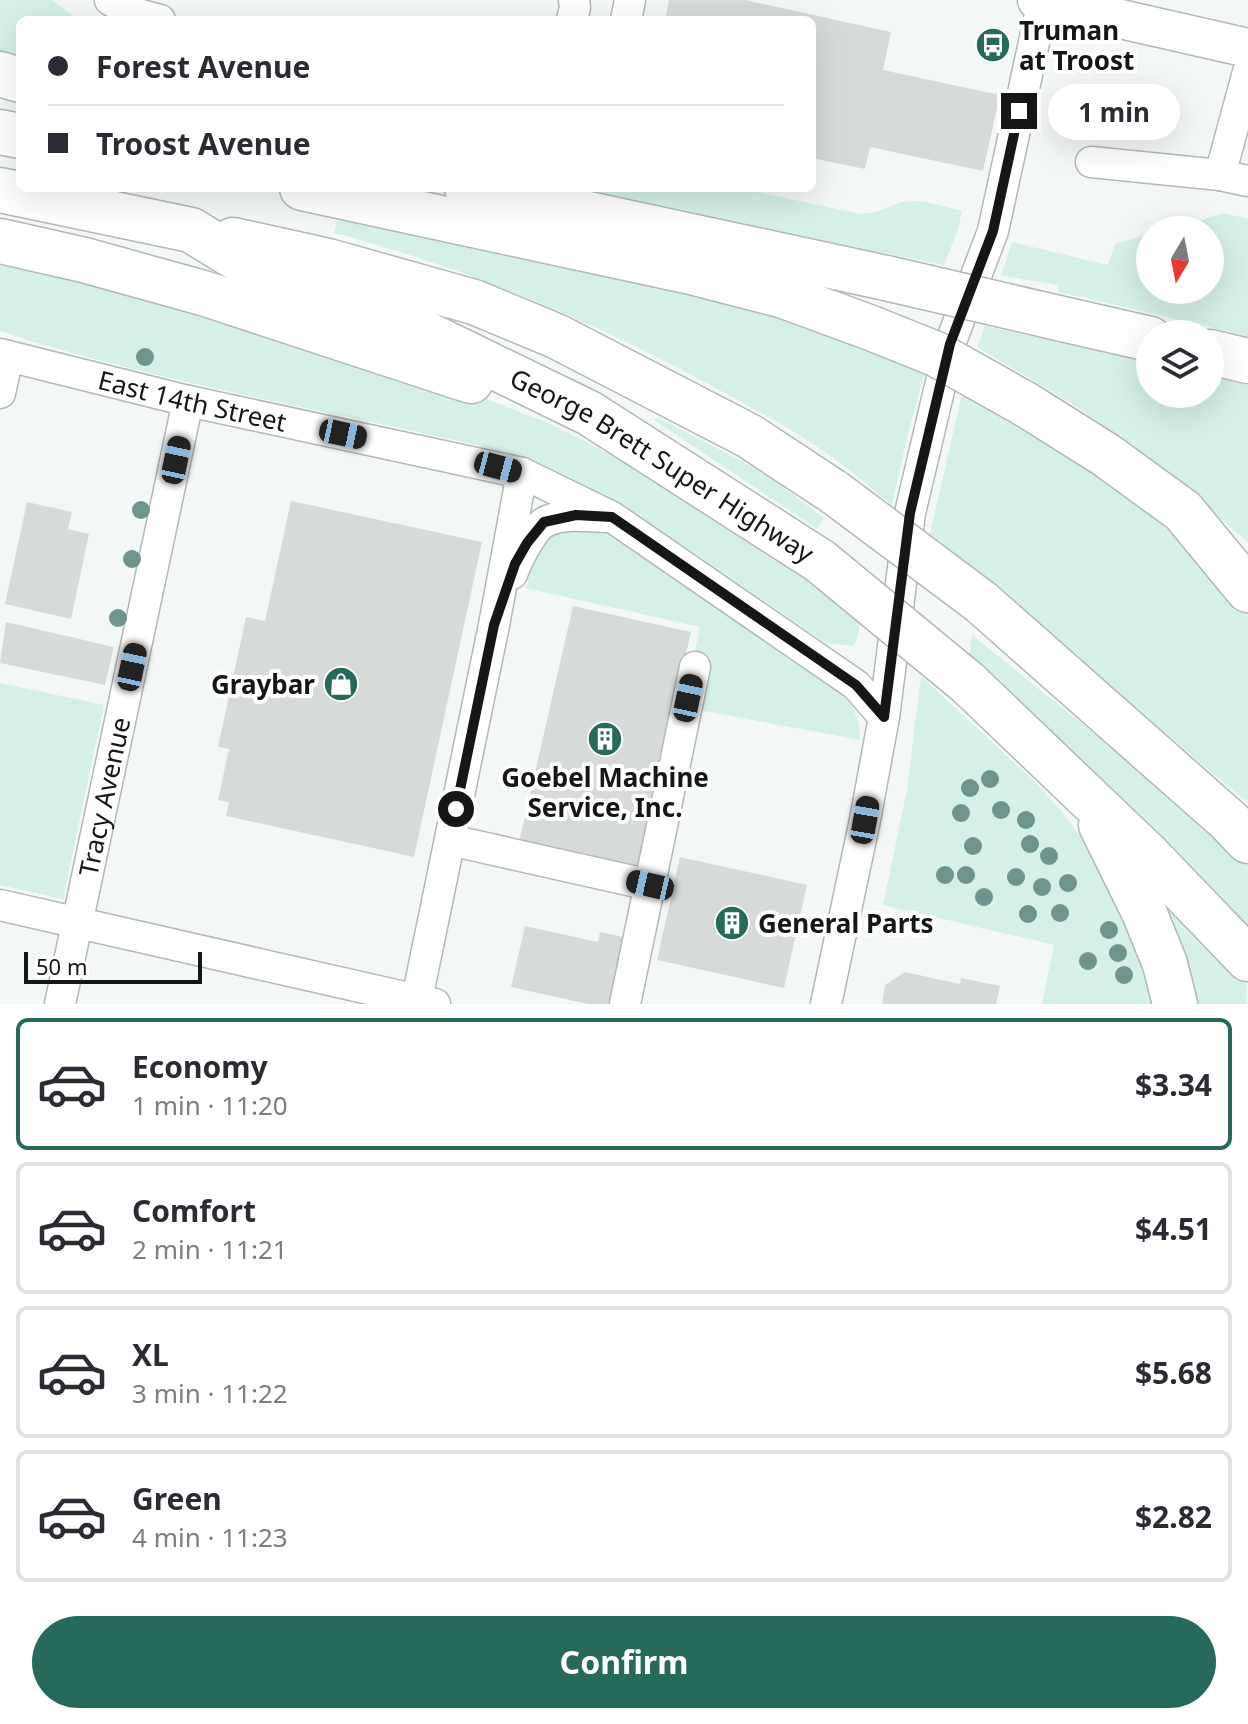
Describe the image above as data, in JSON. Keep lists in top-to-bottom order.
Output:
{
  "streets": {
    "highway": ["George Brett Super Highway"],
    "street": ["East 14th Street", "Tracy Avenue"]
  },
  "crossings": [
    ["East 14th Street", "Tracy Avenue"]
  ],
  "places": {
    "bus stop": ["Truman at Troost"],
    "shop": ["Graybar"],
    "building": ["Goebel Machine Service, Inc.", "General Parts"]
  },
  "scale_bar": "50 m",
  "north": "bottom",
  "page": {
    "banner": ["Forest Avenue", "Troost Avenue"],
    "bubble": "1 min",
    "scale": "50 m",
    "list": [
      {
        "name": "Economy",
        "note": "1 min · 11:20",
        "value": "$3.34"
      },
      {
        "name": "Comfort",
        "note": "2 min · 11:21",
        "value": "$4.51"
      },
      {
        "name": "XL",
        "note": "3 min · 11:22",
        "value": "$5.68"
      },
      {
        "name": "Green",
        "note": "4 min · 11:23",
        "value": "$2.82"
      }
    ],
    "buttons": "Confirm"
  }
}
